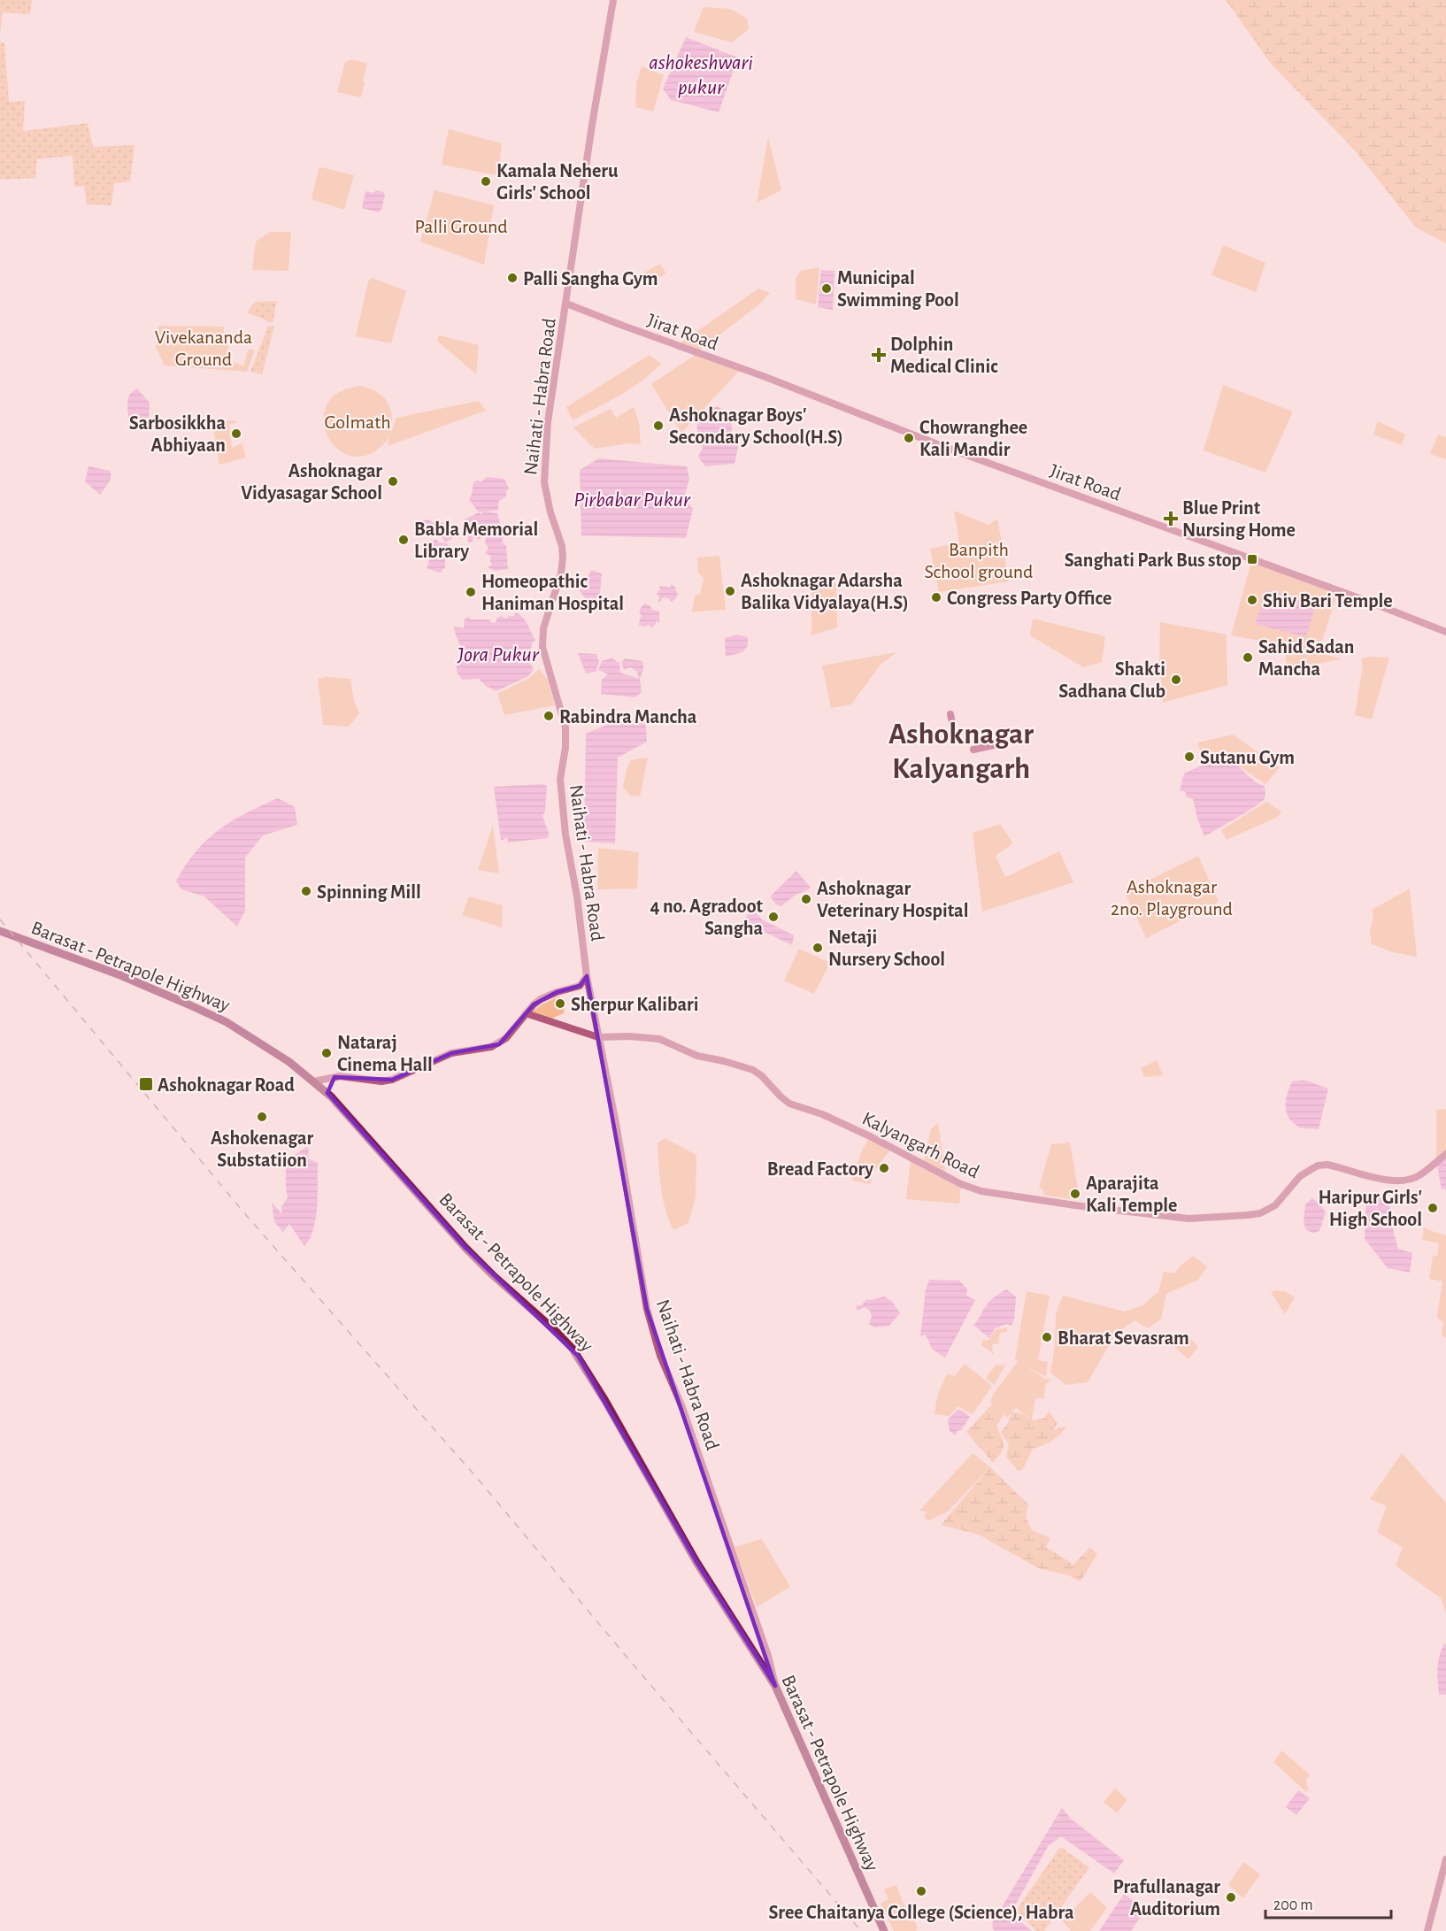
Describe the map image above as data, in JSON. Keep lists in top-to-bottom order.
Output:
{
  "streets": {
    "highway": ["Barasat - Petrapole Highway"],
    "main road": ["Jirat Road", "Naihati - Habra Road", "Kalyangarh Road"]
  },
  "crossings": [
    ["Jirat Road", "Naihati - Habra Road"],
    ["Naihati - Habra Road", "Barasat - Petrapole Highway"],
    ["Naihati - Habra Road", "Kalyangarh Road"]
  ],
  "districts": ["Ashoknagar Kalyangarh"],
  "water": ["ashokeshwari pukur", "Pirbabar Pukur", "Jora Pukur"],
  "parks": [
    "Palli Ground",
    "Vivekananda Ground",
    "Golmath",
    "Banpith School ground",
    "Ashoknagar 2no. Playground"
  ],
  "places": {
    "other": [
      "Kamala Neheru Girls' School",
      "Palli Sangha Gym",
      "Municipal Swimming Pool",
      "Ashoknagar Boys' Secondary School(H.S)",
      "Sarbosikkha Abhiyaan",
      "Chowranghee Kali Mandir",
      "Ashoknagar Vidyasagar School",
      "Babla Memorial Library",
      "Ashoknagar Adarsha Balika Vidyalaya(H.S)",
      "Homeopathic Haniman Hospital",
      "Congress Party Office",
      "Shiv Bari Temple",
      "Sahid Sadan Mancha",
      "Shakti Sadhana Club",
      "Rabindra Mancha",
      "Sutanu Gym",
      "Spinning Mill",
      "Ashoknagar Veterinary Hospital",
      "4 no. Agradoot Sangha",
      "Netaji Nursery School",
      "Sherpur Kalibari",
      "Nataraj Cinema Hall",
      "Ashokenagar Substatiion",
      "Bread Factory",
      "Aparajita Kali Temple",
      "Haripur Girls' High School",
      "Bharat Sevasram",
      "Sree Chaitanya College (Science), Habra",
      "Prafullanagar Auditorium"
    ],
    "health": ["Dolphin Medical Clinic", "Blue Print Nursing Home"],
    "transit": ["Sanghati Park Bus stop", "Ashoknagar Road"]
  },
  "scale_bar": "200 m"
}
